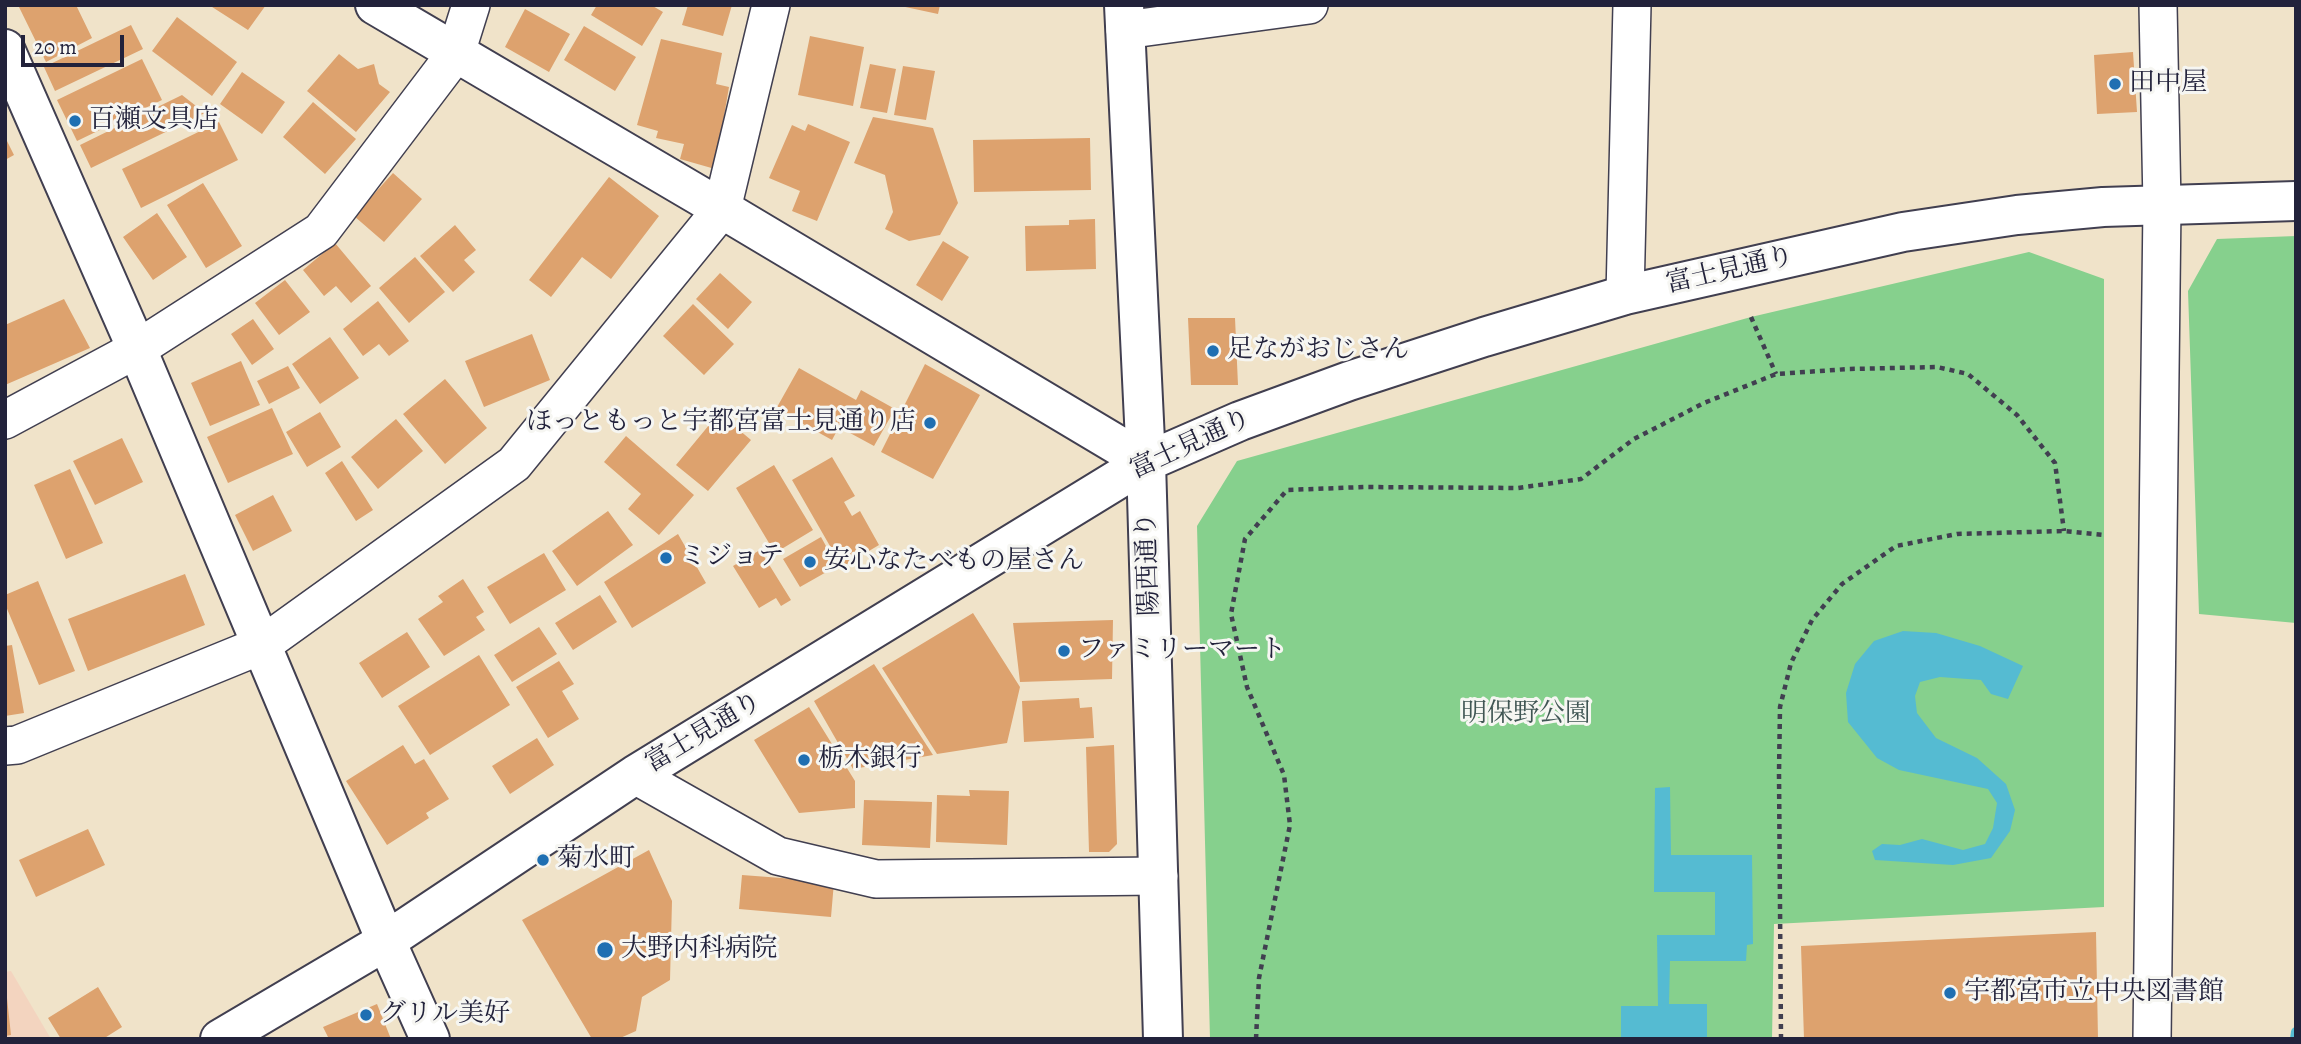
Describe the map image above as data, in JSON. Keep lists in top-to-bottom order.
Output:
{
  "streets": {
    "street": ["富士見通り", "陽西通り"]
  },
  "crossings": [
    ["富士見通り", "陽西通り"]
  ],
  "parks": ["明保野公園"],
  "places": [
    "田中屋",
    "百瀬文具店",
    "足ながおじさん",
    "ほっともっと宇都宮富士見通り店",
    "ミジョテ",
    "安心なたべもの屋さん",
    "ファミリーマート",
    "栃木銀行",
    "菊水町",
    "大野内科病院",
    "宇都宮市立中央図書館",
    "グリル美好"
  ],
  "scale_bar": "20 m"
}
